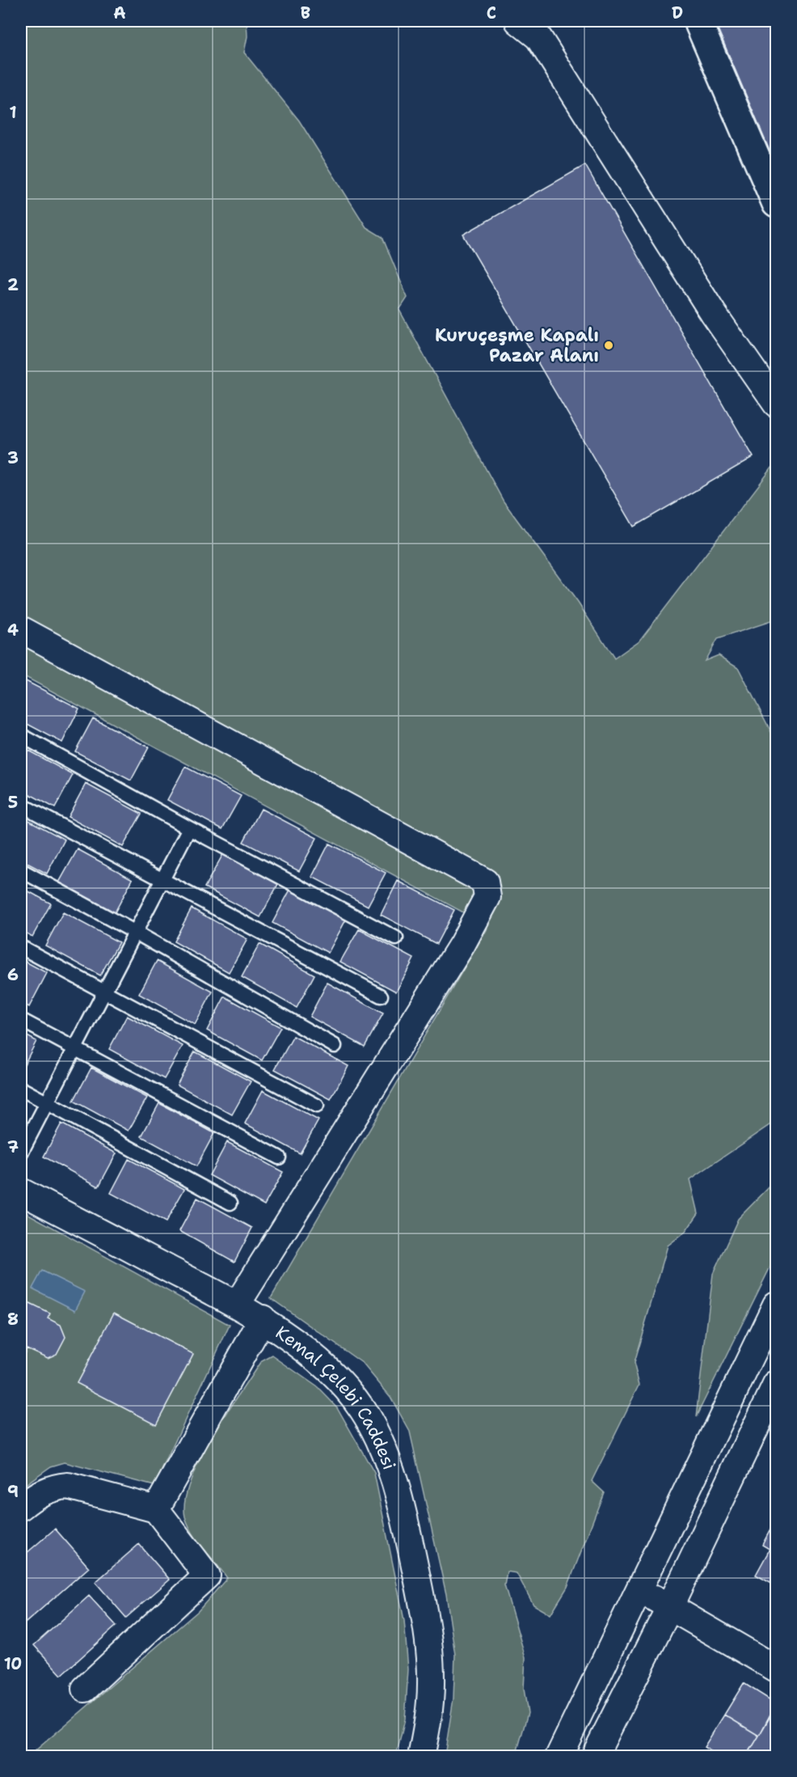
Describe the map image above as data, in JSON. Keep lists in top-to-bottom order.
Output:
{
  "streets": {
    "street": ["Kemal Çelebi Caddesi"]
  },
  "places": ["Kuruçeşme Kapalı Pazar Alanı"],
  "grid": {
    "columns": [
      "A",
      "B",
      "C",
      "D"
    ],
    "rows": [
      "1",
      "2",
      "3",
      "4",
      "5",
      "6",
      "7",
      "8",
      "9",
      "10"
    ]
  }
}
